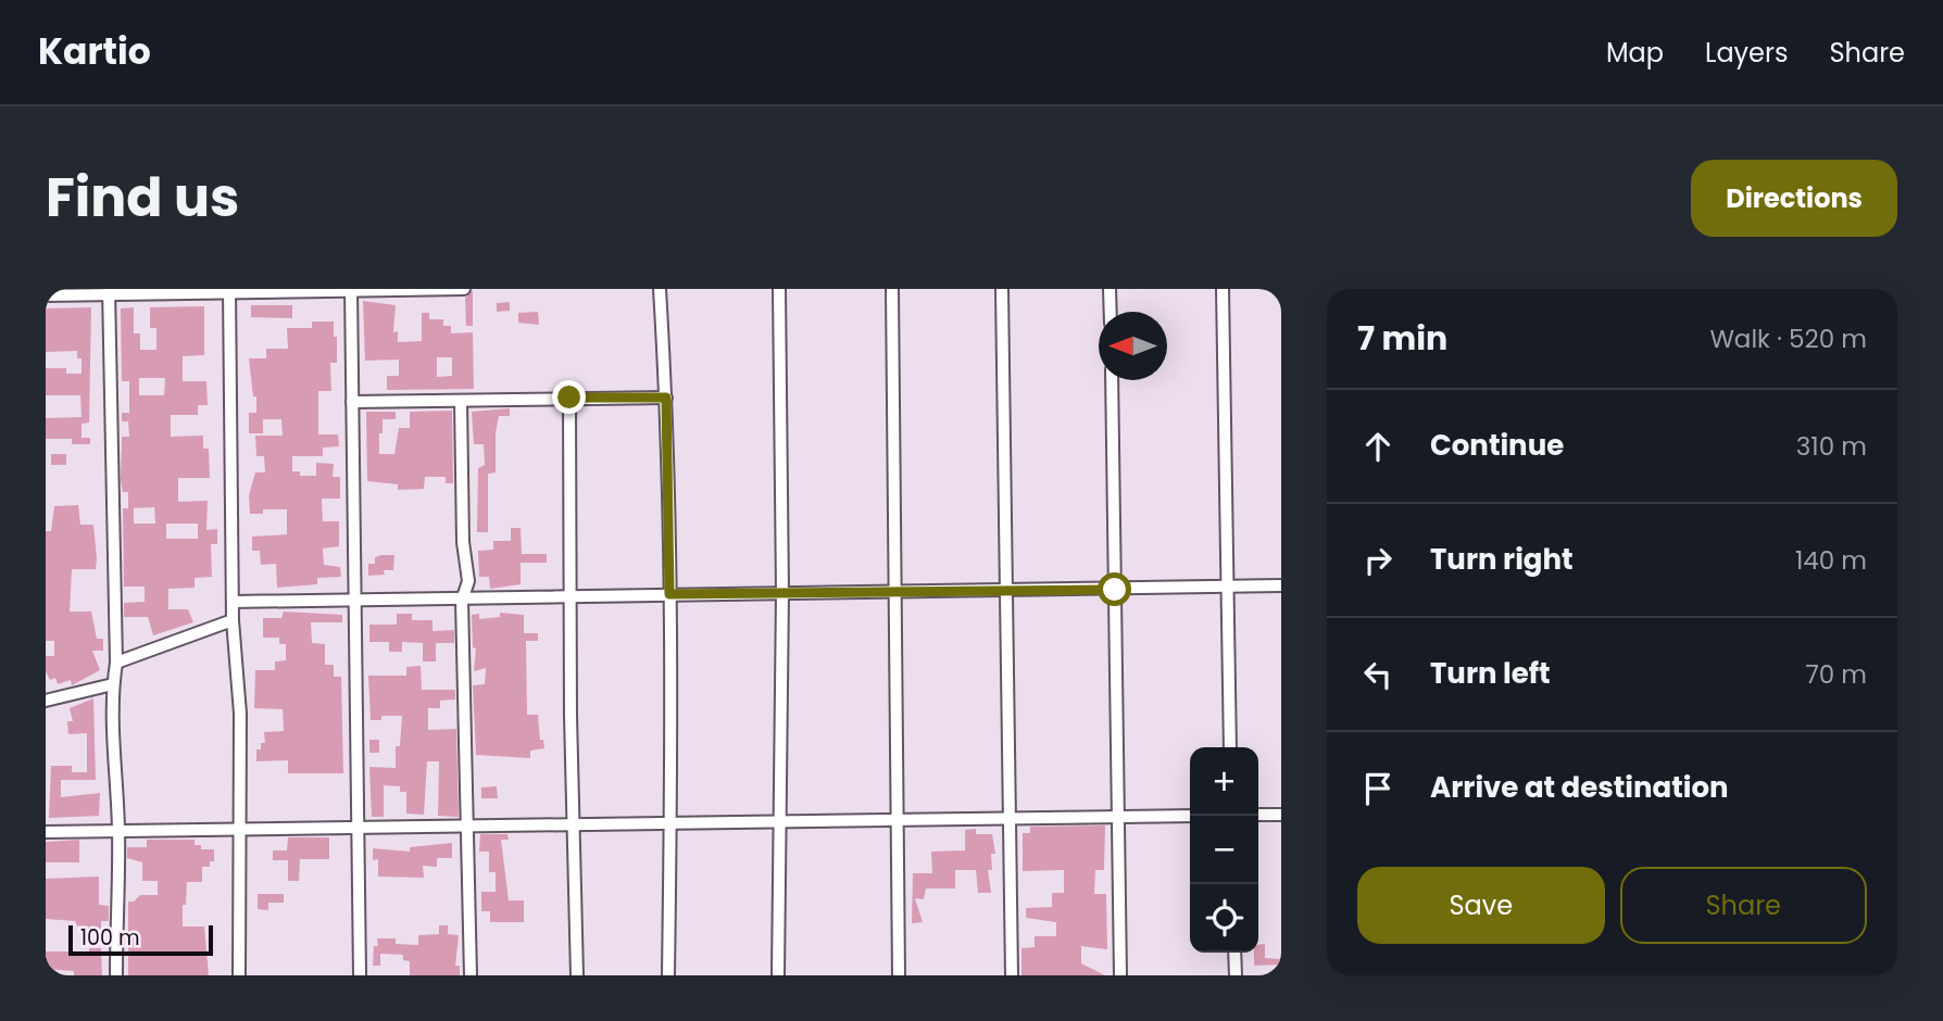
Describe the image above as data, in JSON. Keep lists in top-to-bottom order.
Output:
{
  "scale_bar": "100 m",
  "north": "left",
  "page": {
    "header": "Kartio",
    "nav": ["Map", "Layers", "Share"],
    "title": "Find us",
    "buttons": [
      "Directions",
      ["Save", "Share"]
    ],
    "heading": ["7 min", "Walk · 520 m"],
    "list": [
      ["Continue", "310 m"],
      ["Turn right", "140 m"],
      ["Turn left", "70 m"],
      "Arrive at destination"
    ],
    "map_buttons": ["+", "−"],
    "scale": "100 m"
  }
}
